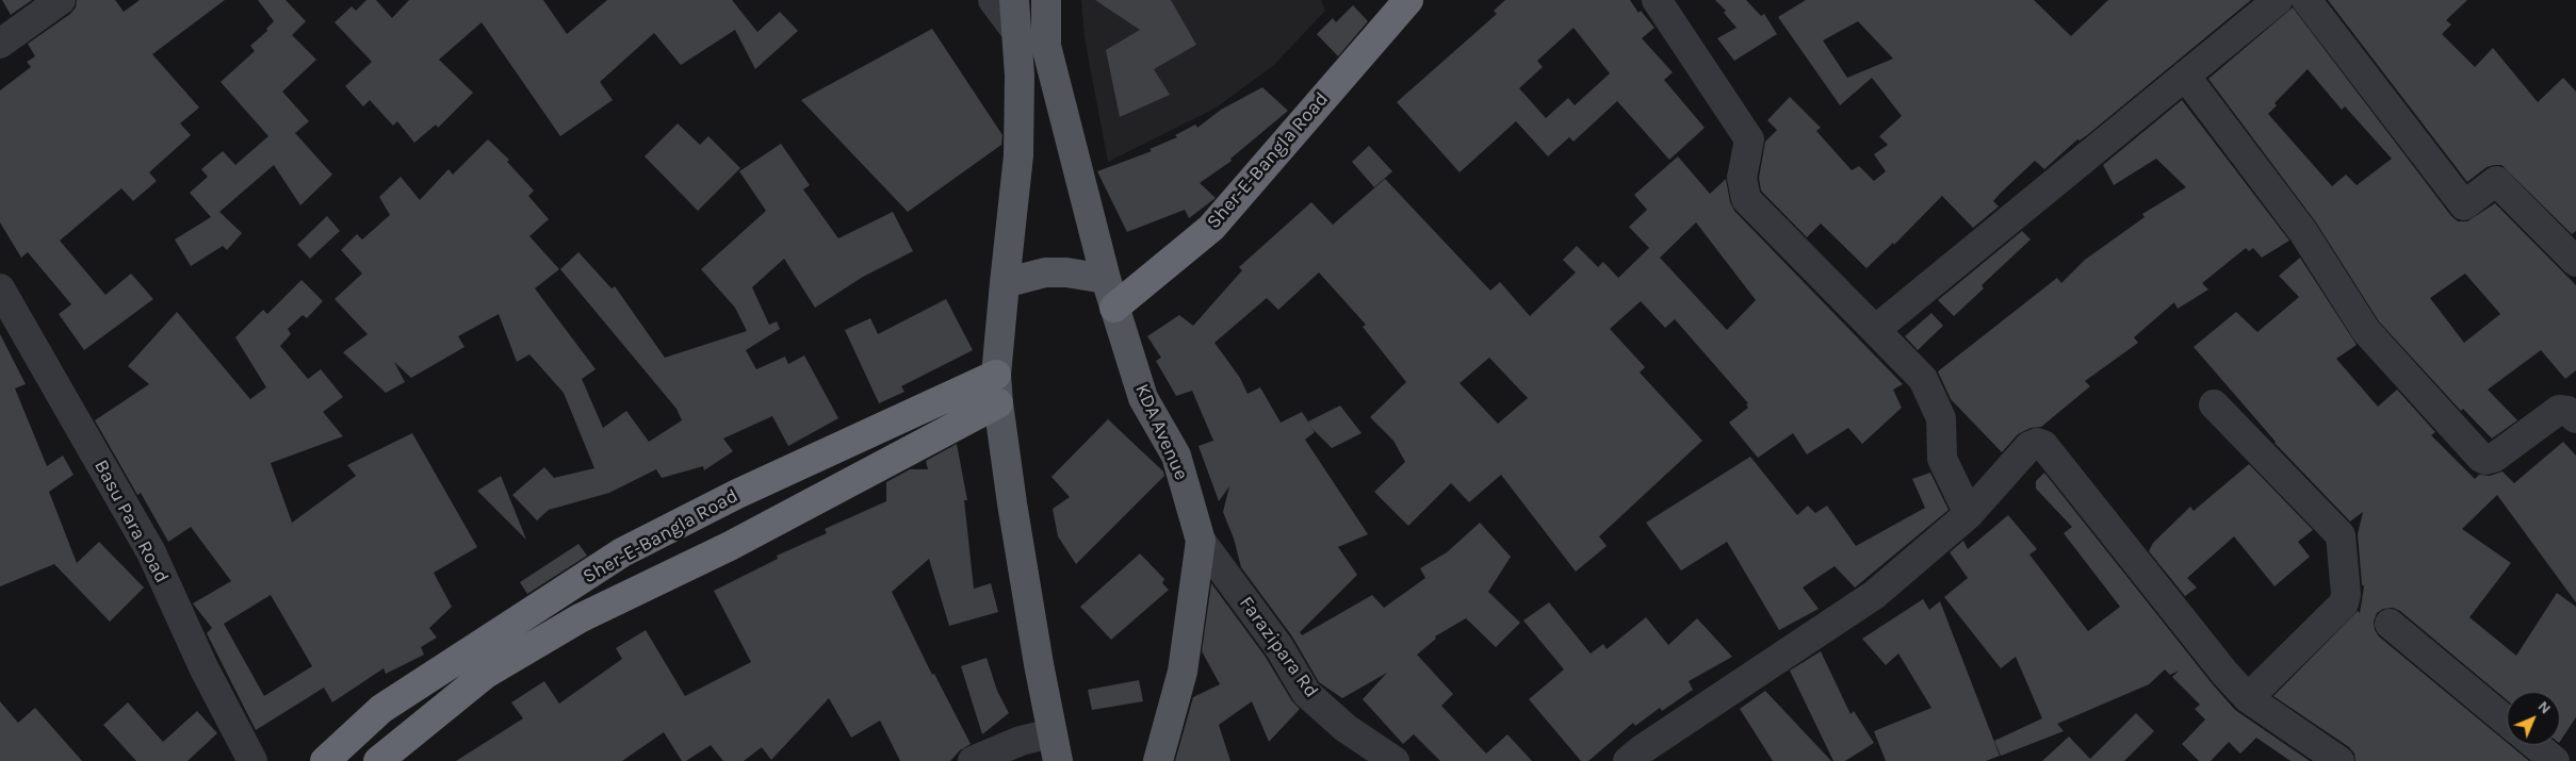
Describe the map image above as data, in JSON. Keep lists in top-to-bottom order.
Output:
{
  "streets": {
    "highway": ["Sher-E-Bangla Road"],
    "main road": ["KDA Avenue"],
    "street": ["Basu Para Road", "Farazipara Rd"]
  },
  "crossings": [
    ["Sher-E-Bangla Road", "KDA Avenue"],
    ["KDA Avenue", "Farazipara Rd"]
  ],
  "north": "top right"
}
